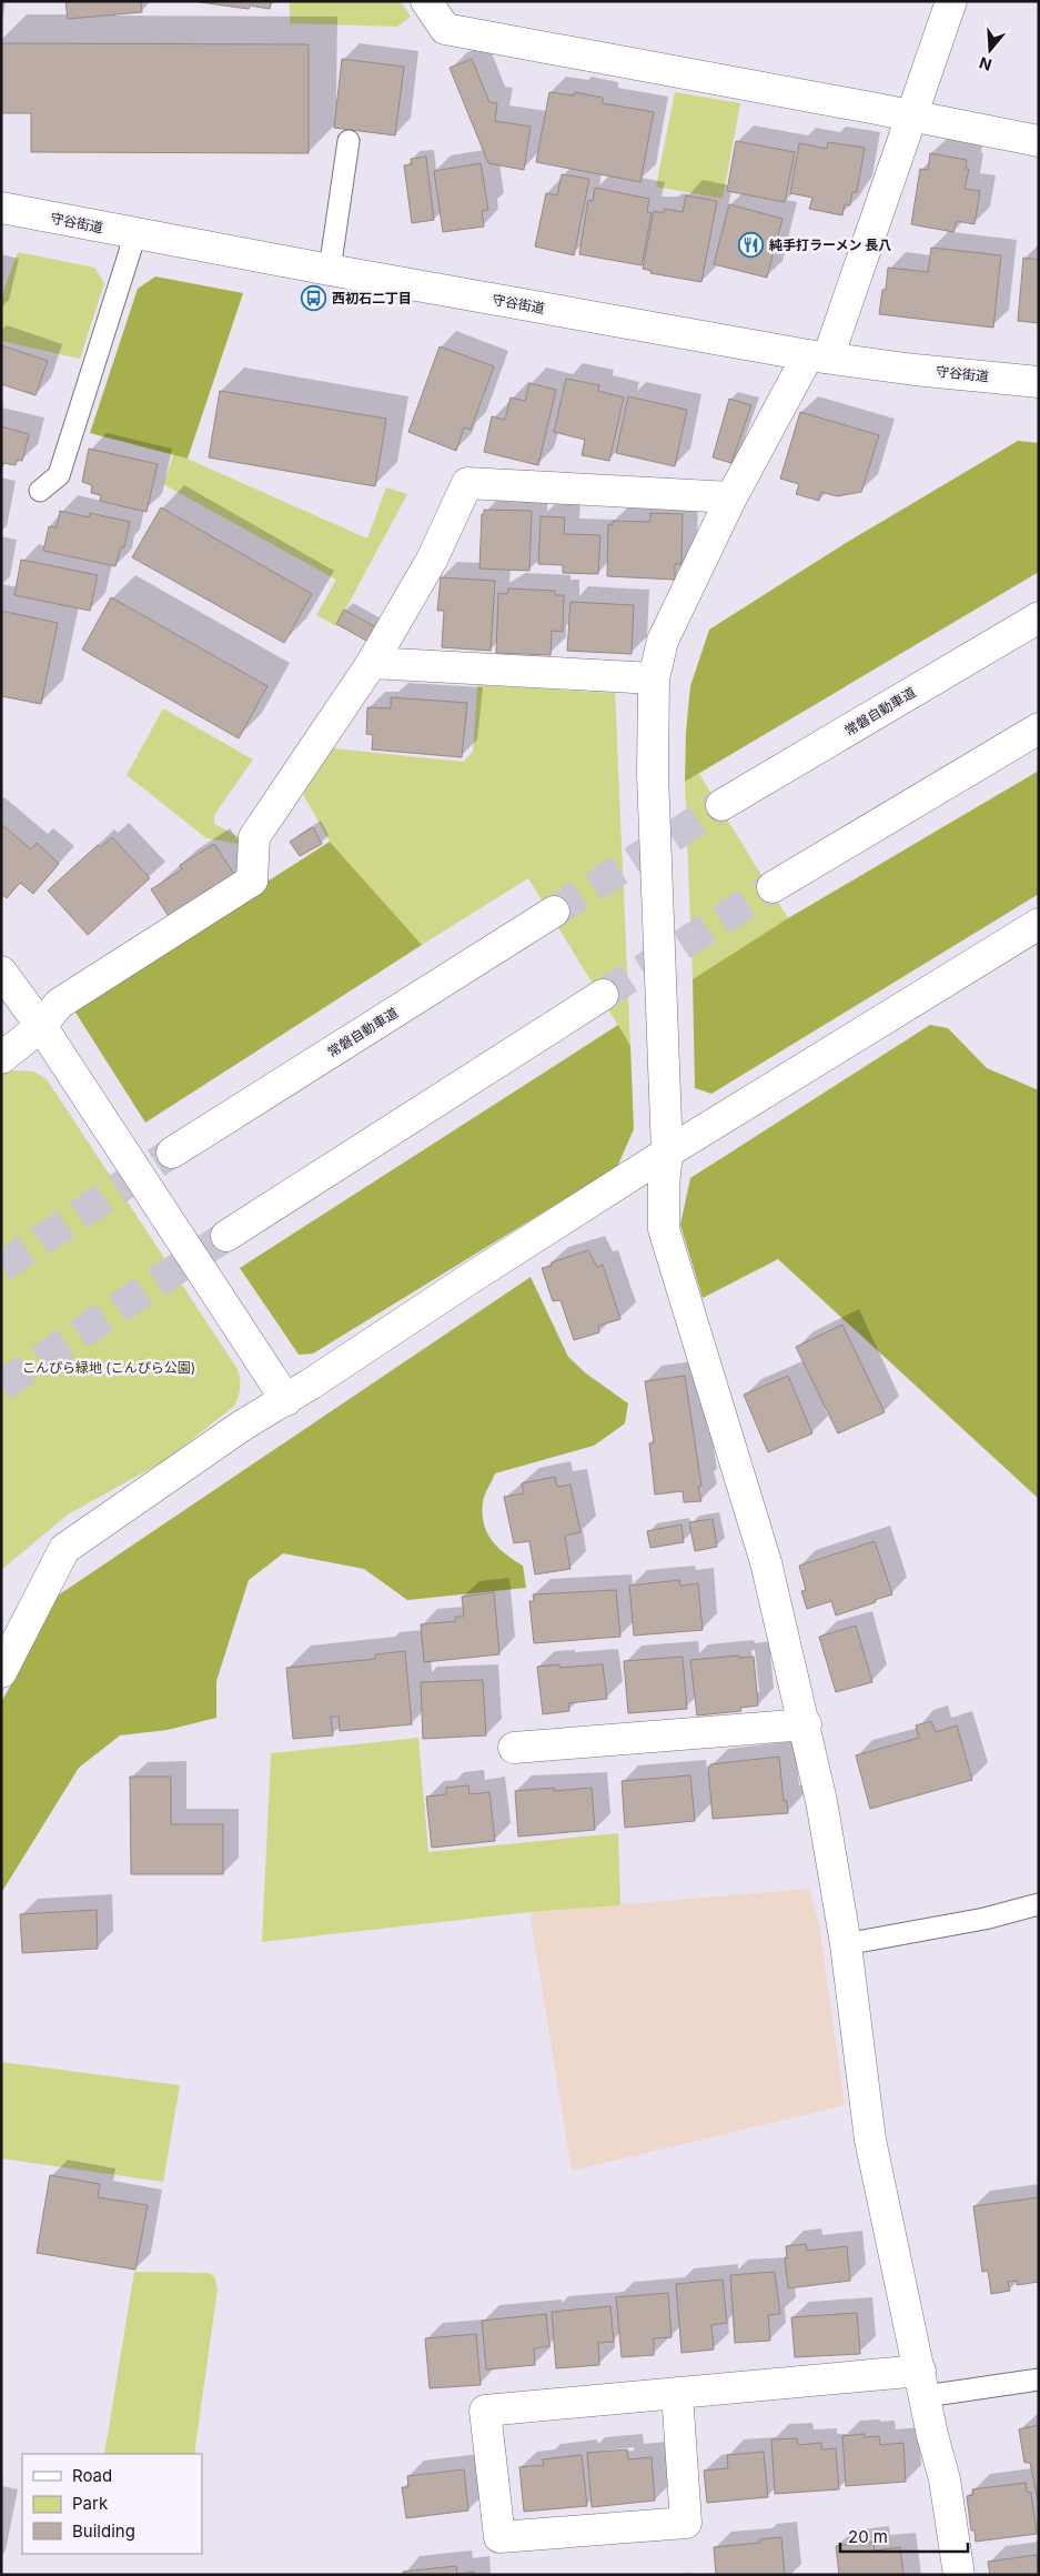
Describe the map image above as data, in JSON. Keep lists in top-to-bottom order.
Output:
{
  "streets": {
    "main road": ["守谷街道", "常磐自動車道"]
  },
  "parks": ["こんぴら緑地 (こんぴら公園)"],
  "places": {
    "restaurant": ["純手打ラーメン 長八"],
    "bus stop": ["西初石二丁目"]
  },
  "legend": ["Road", "Park", "Building"],
  "scale_bar": "20 m",
  "north": "bottom"
}
